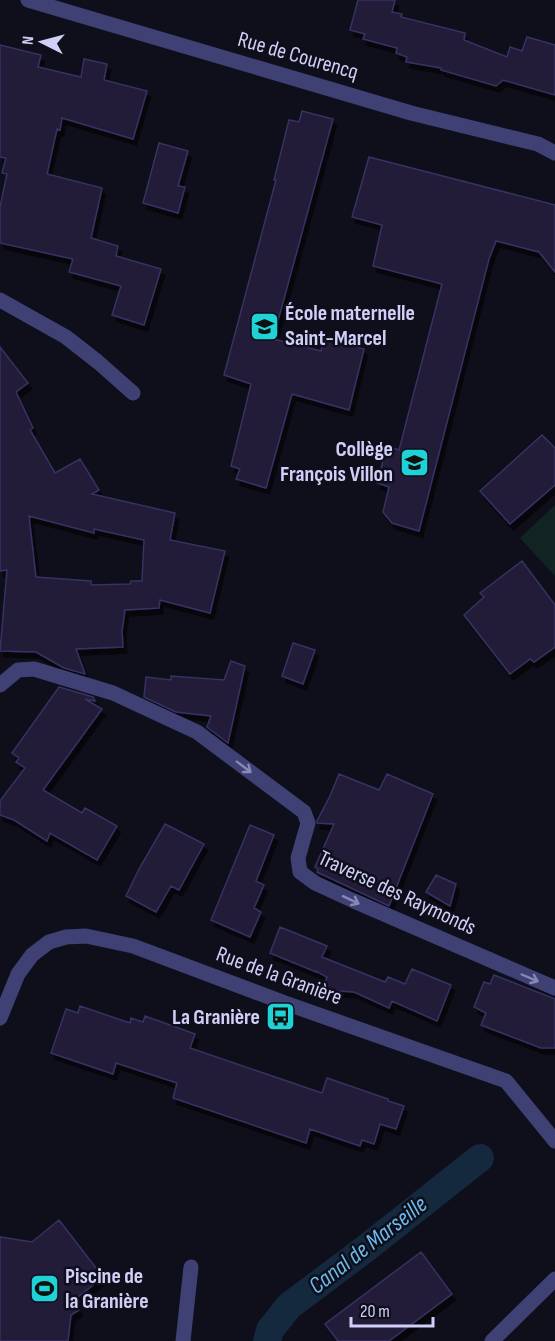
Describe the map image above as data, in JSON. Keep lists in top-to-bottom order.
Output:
{
  "streets": {
    "street": ["Rue de Courencq", "Traverse des Raymonds", "Rue de la Granière"]
  },
  "one_way": ["Traverse des Raymonds"],
  "water": ["Canal de Marseille"],
  "places": {
    "school or university": ["École maternelle Saint-Marcel", "Collège François Villon"],
    "bus stop": ["La Granière"],
    "sports": ["Piscine de la Granière"]
  },
  "scale_bar": "20 m",
  "north": "left"
}
